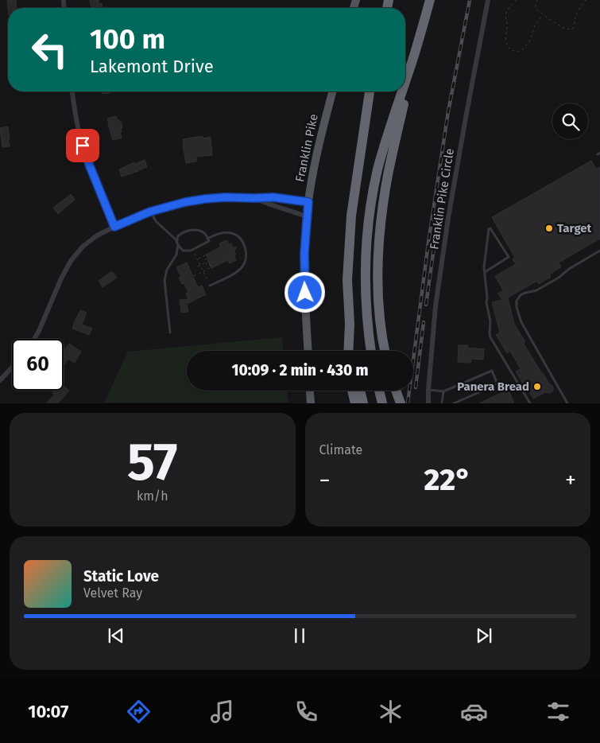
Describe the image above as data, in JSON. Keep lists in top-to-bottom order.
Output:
{
  "streets": {
    "main road": ["Franklin Pike"],
    "street": ["Franklin Pike Circle"]
  },
  "places": ["Target", "Panera Bread"],
  "page": {
    "turn": ["100 m", "Lakemont Drive"],
    "limit": "60",
    "trip": "10:09 · 2 min · 430 m",
    "tile": [
      ["57", "km/h"],
      "Climate"
    ],
    "heat": ["−", "22°", "+"],
    "song": ["Static Love", "Velvet Ray"],
    "tabs": "10:07"
  }
}
